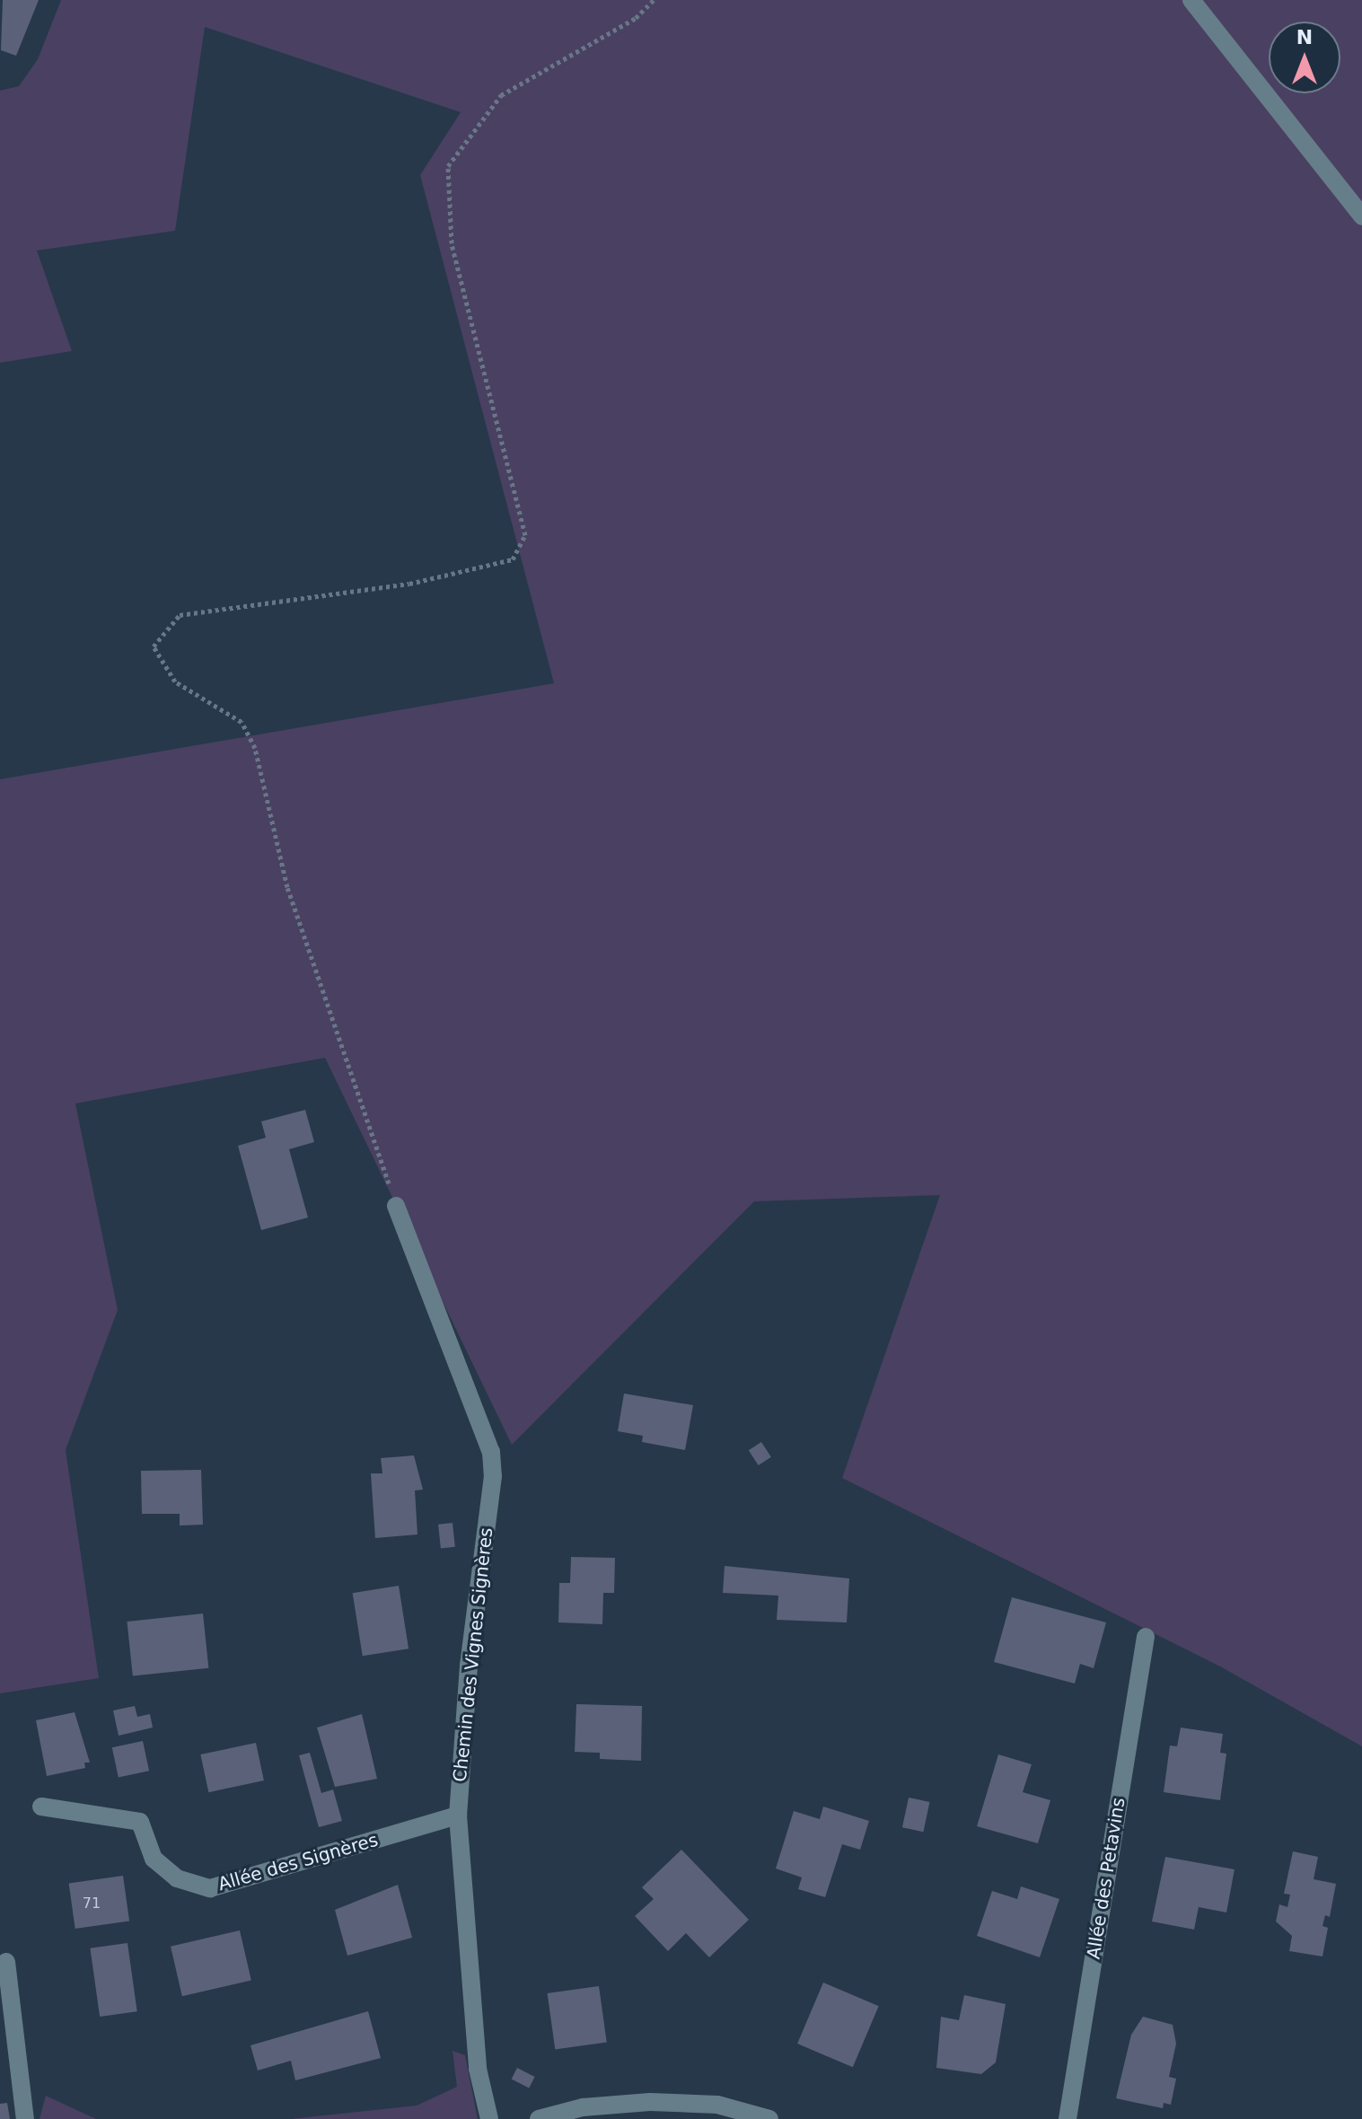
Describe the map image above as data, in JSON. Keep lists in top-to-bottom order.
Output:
{
  "streets": {
    "street": ["Chemin des Vignes Signères", "Allée des Signères", "Allée des Petavins"]
  },
  "crossings": [
    ["Chemin des Vignes Signères", "Allée des Signères"]
  ],
  "house_numbers": ["71"],
  "north": "top"
}
